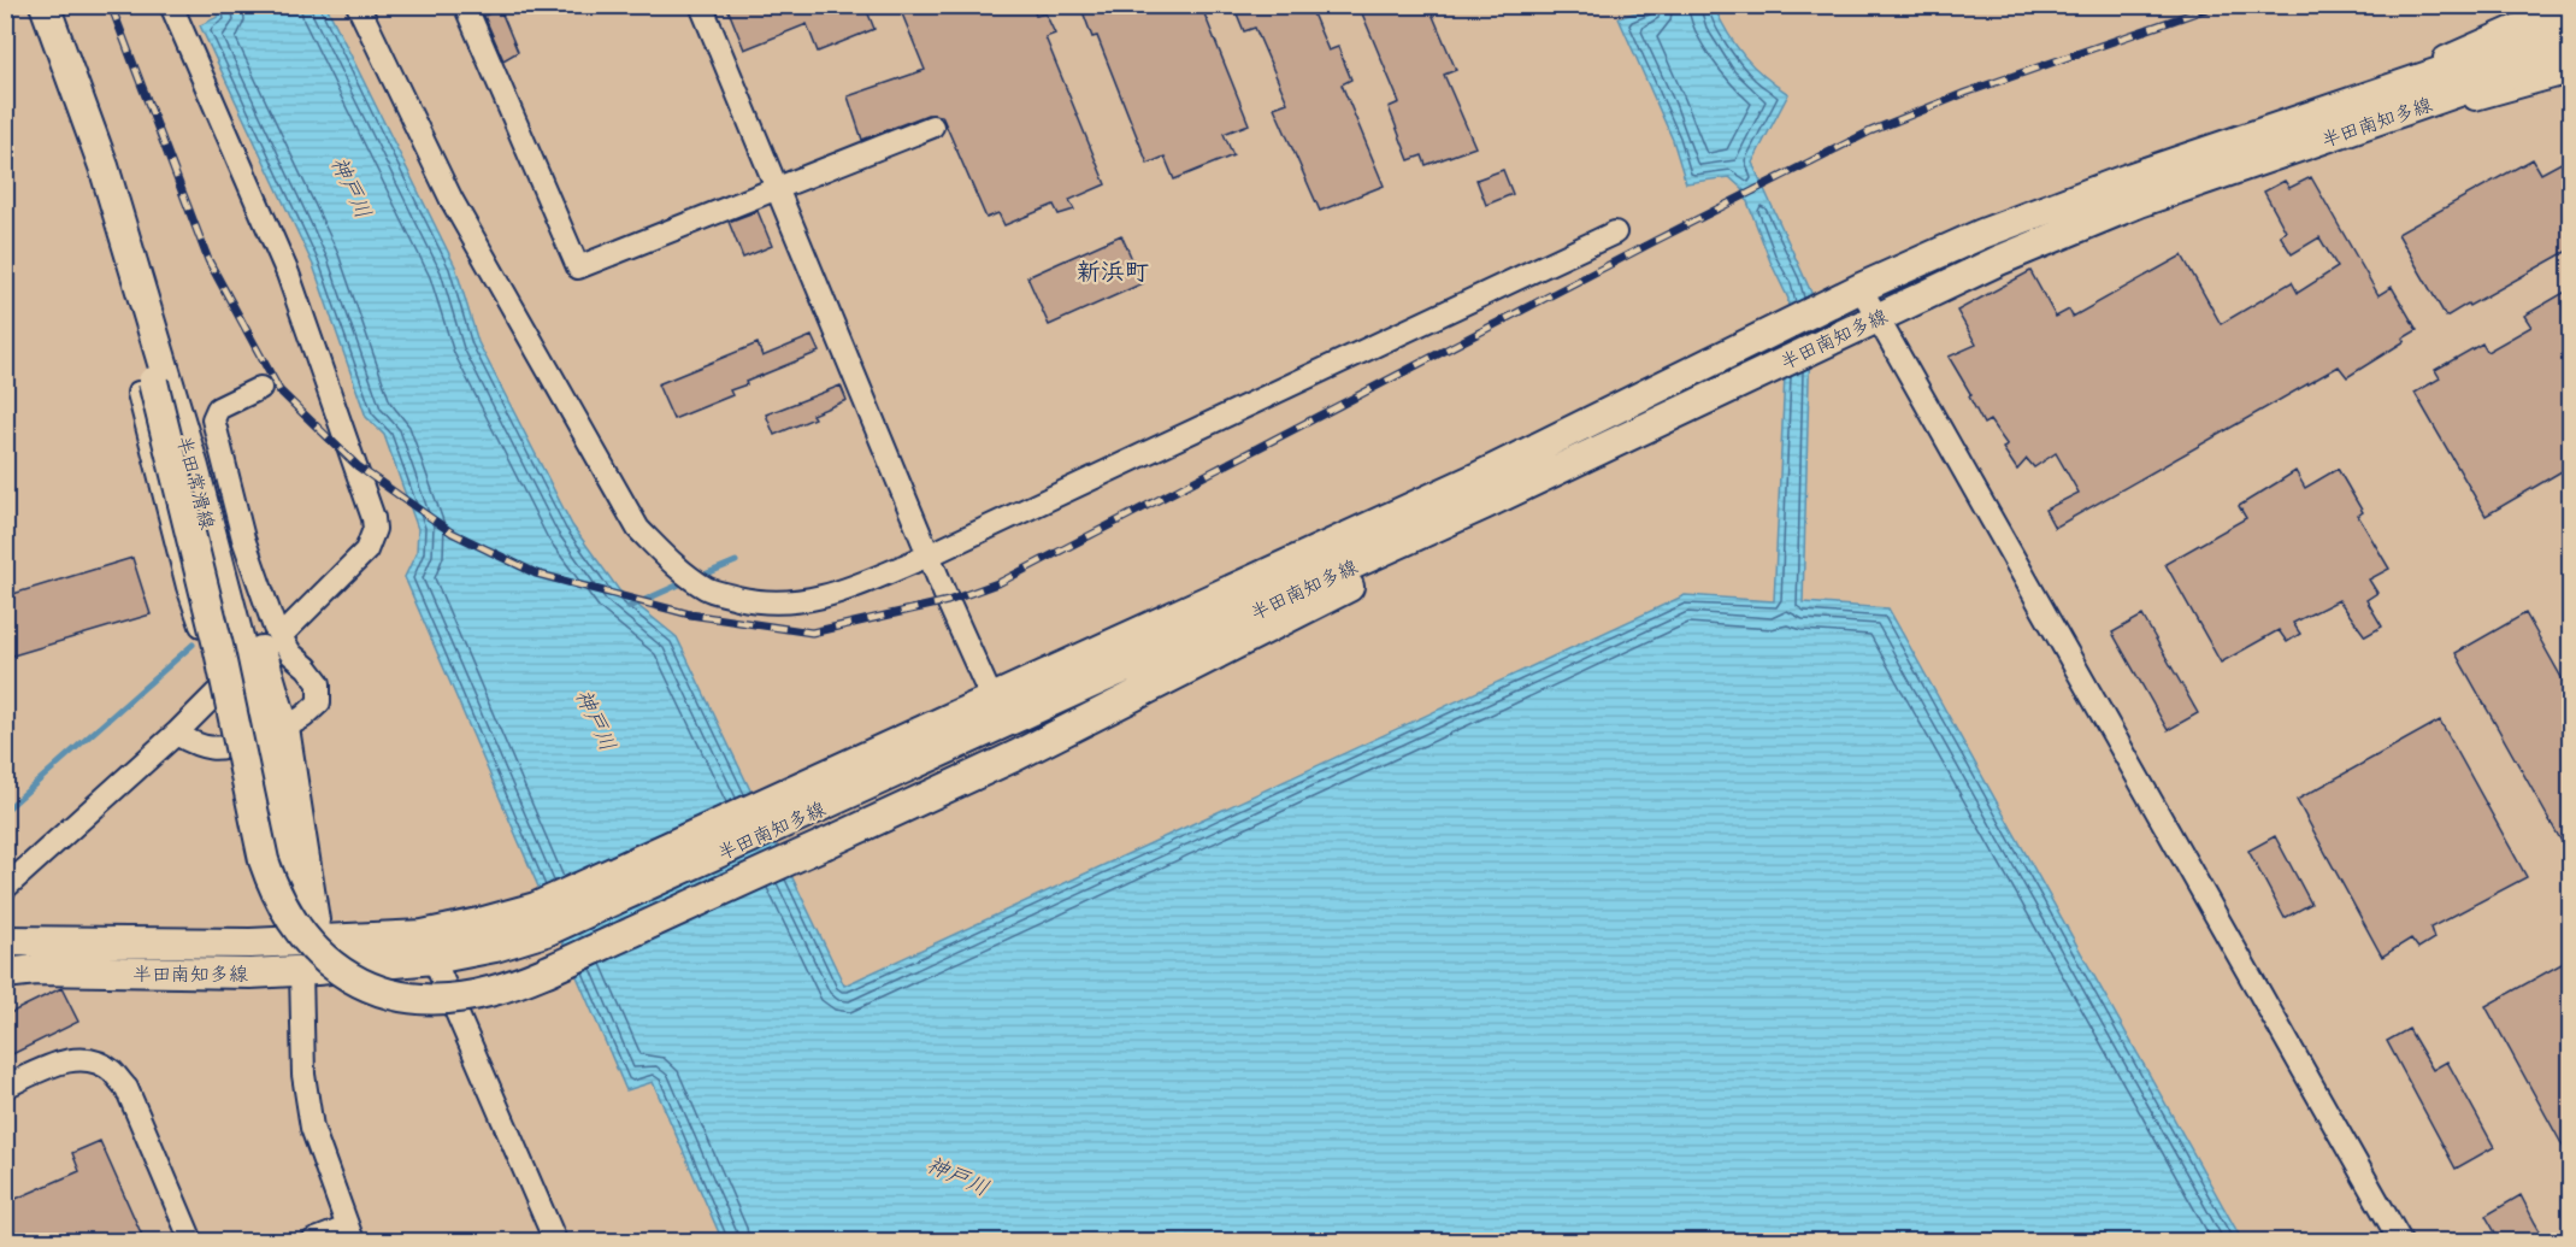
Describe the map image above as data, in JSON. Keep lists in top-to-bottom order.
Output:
{
  "streets": {
    "main road": ["半田南知多線", "半田常滑線"]
  },
  "crossings": [
    ["半田南知多線", "半田常滑線"]
  ],
  "districts": ["新浜町"],
  "water": ["神戸川"]
}
